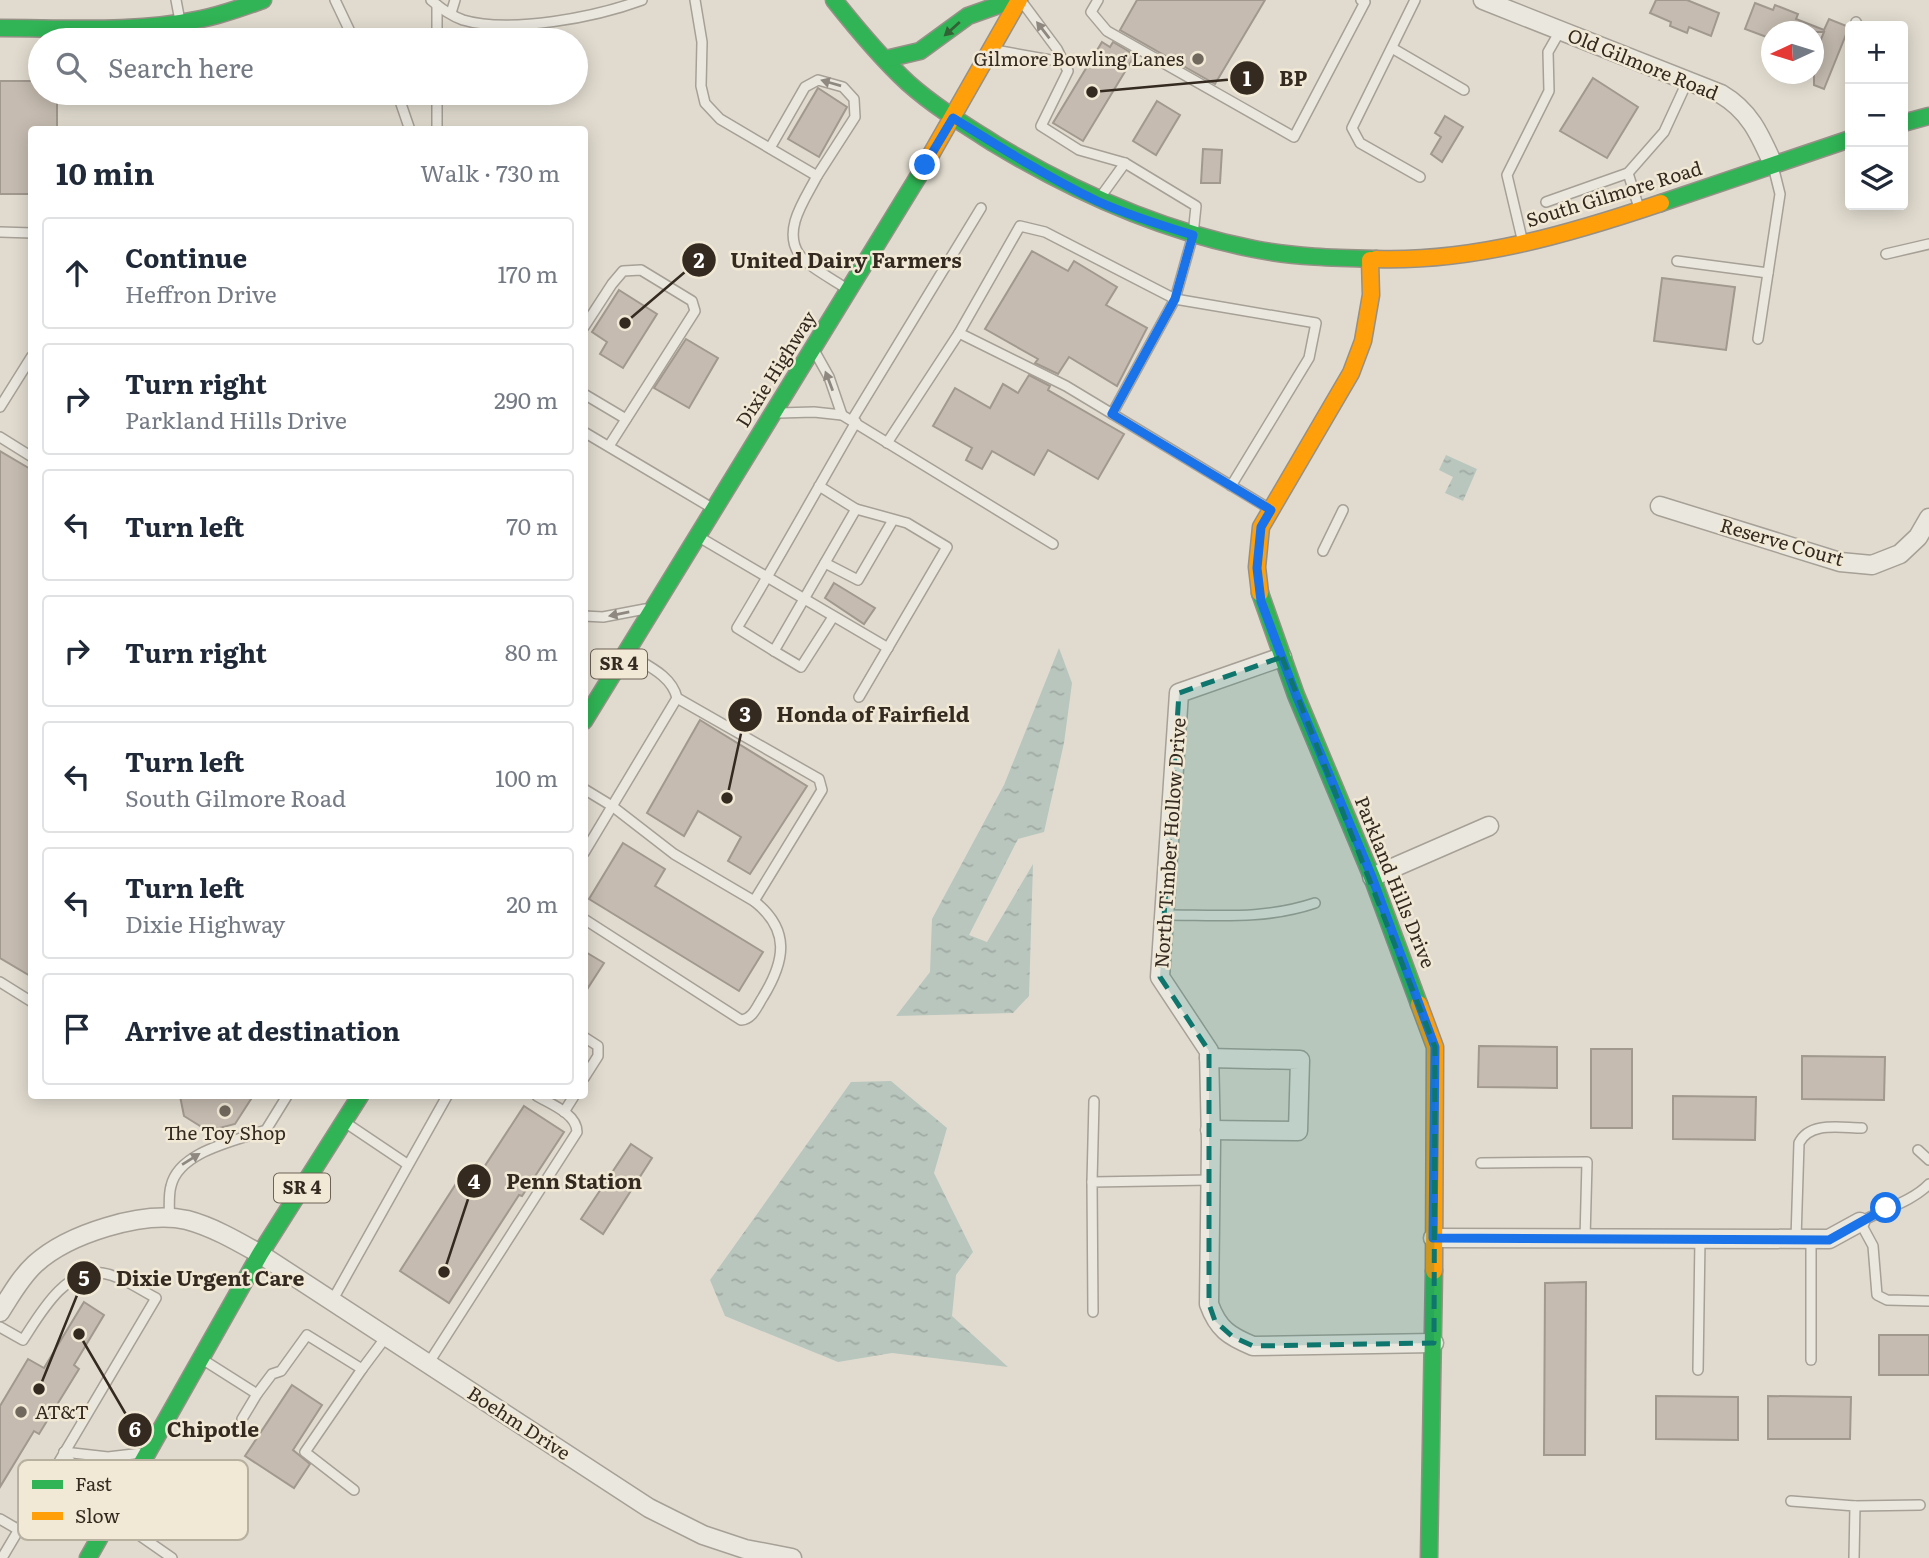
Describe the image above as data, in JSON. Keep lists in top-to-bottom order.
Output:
{
  "streets": {
    "main road": [
      "South Gilmore Road",
      "Dixie Highway",
      "SR 4",
      "Parkland Hills Drive"
    ],
    "street": [
      "Old Gilmore Road",
      "Reserve Court",
      "North Timber Hollow Drive",
      "Boehm Drive"
    ]
  },
  "crossings": [
    ["Old Gilmore Road", "South Gilmore Road"],
    ["South Gilmore Road", "Dixie Highway"],
    ["South Gilmore Road", "Parkland Hills Drive"],
    ["SR 4", "Boehm Drive"],
    ["North Timber Hollow Drive", "Parkland Hills Drive"]
  ],
  "places": [
    "Gilmore Bowling Lanes",
    "BP",
    "United Dairy Farmers",
    "Honda of Fairfield",
    "The Toy Shop",
    "Penn Station",
    "Chipotle",
    "Dixie Urgent Care",
    "AT&T"
  ],
  "legend": ["Fast", "Slow"],
  "north": "left",
  "page": {
    "map_buttons": ["+", "−"],
    "search": "Search here",
    "heading": ["10 min", "Walk · 730 m"],
    "list": [
      ["Continue", "Heffron Drive", "170 m"],
      ["Turn right", "Parkland Hills Drive", "290 m"],
      ["Turn left", "70 m"],
      ["Turn right", "80 m"],
      ["Turn left", "South Gilmore Road", "100 m"],
      ["Turn left", "Dixie Highway", "20 m"],
      "Arrive at destination"
    ]
  }
}
